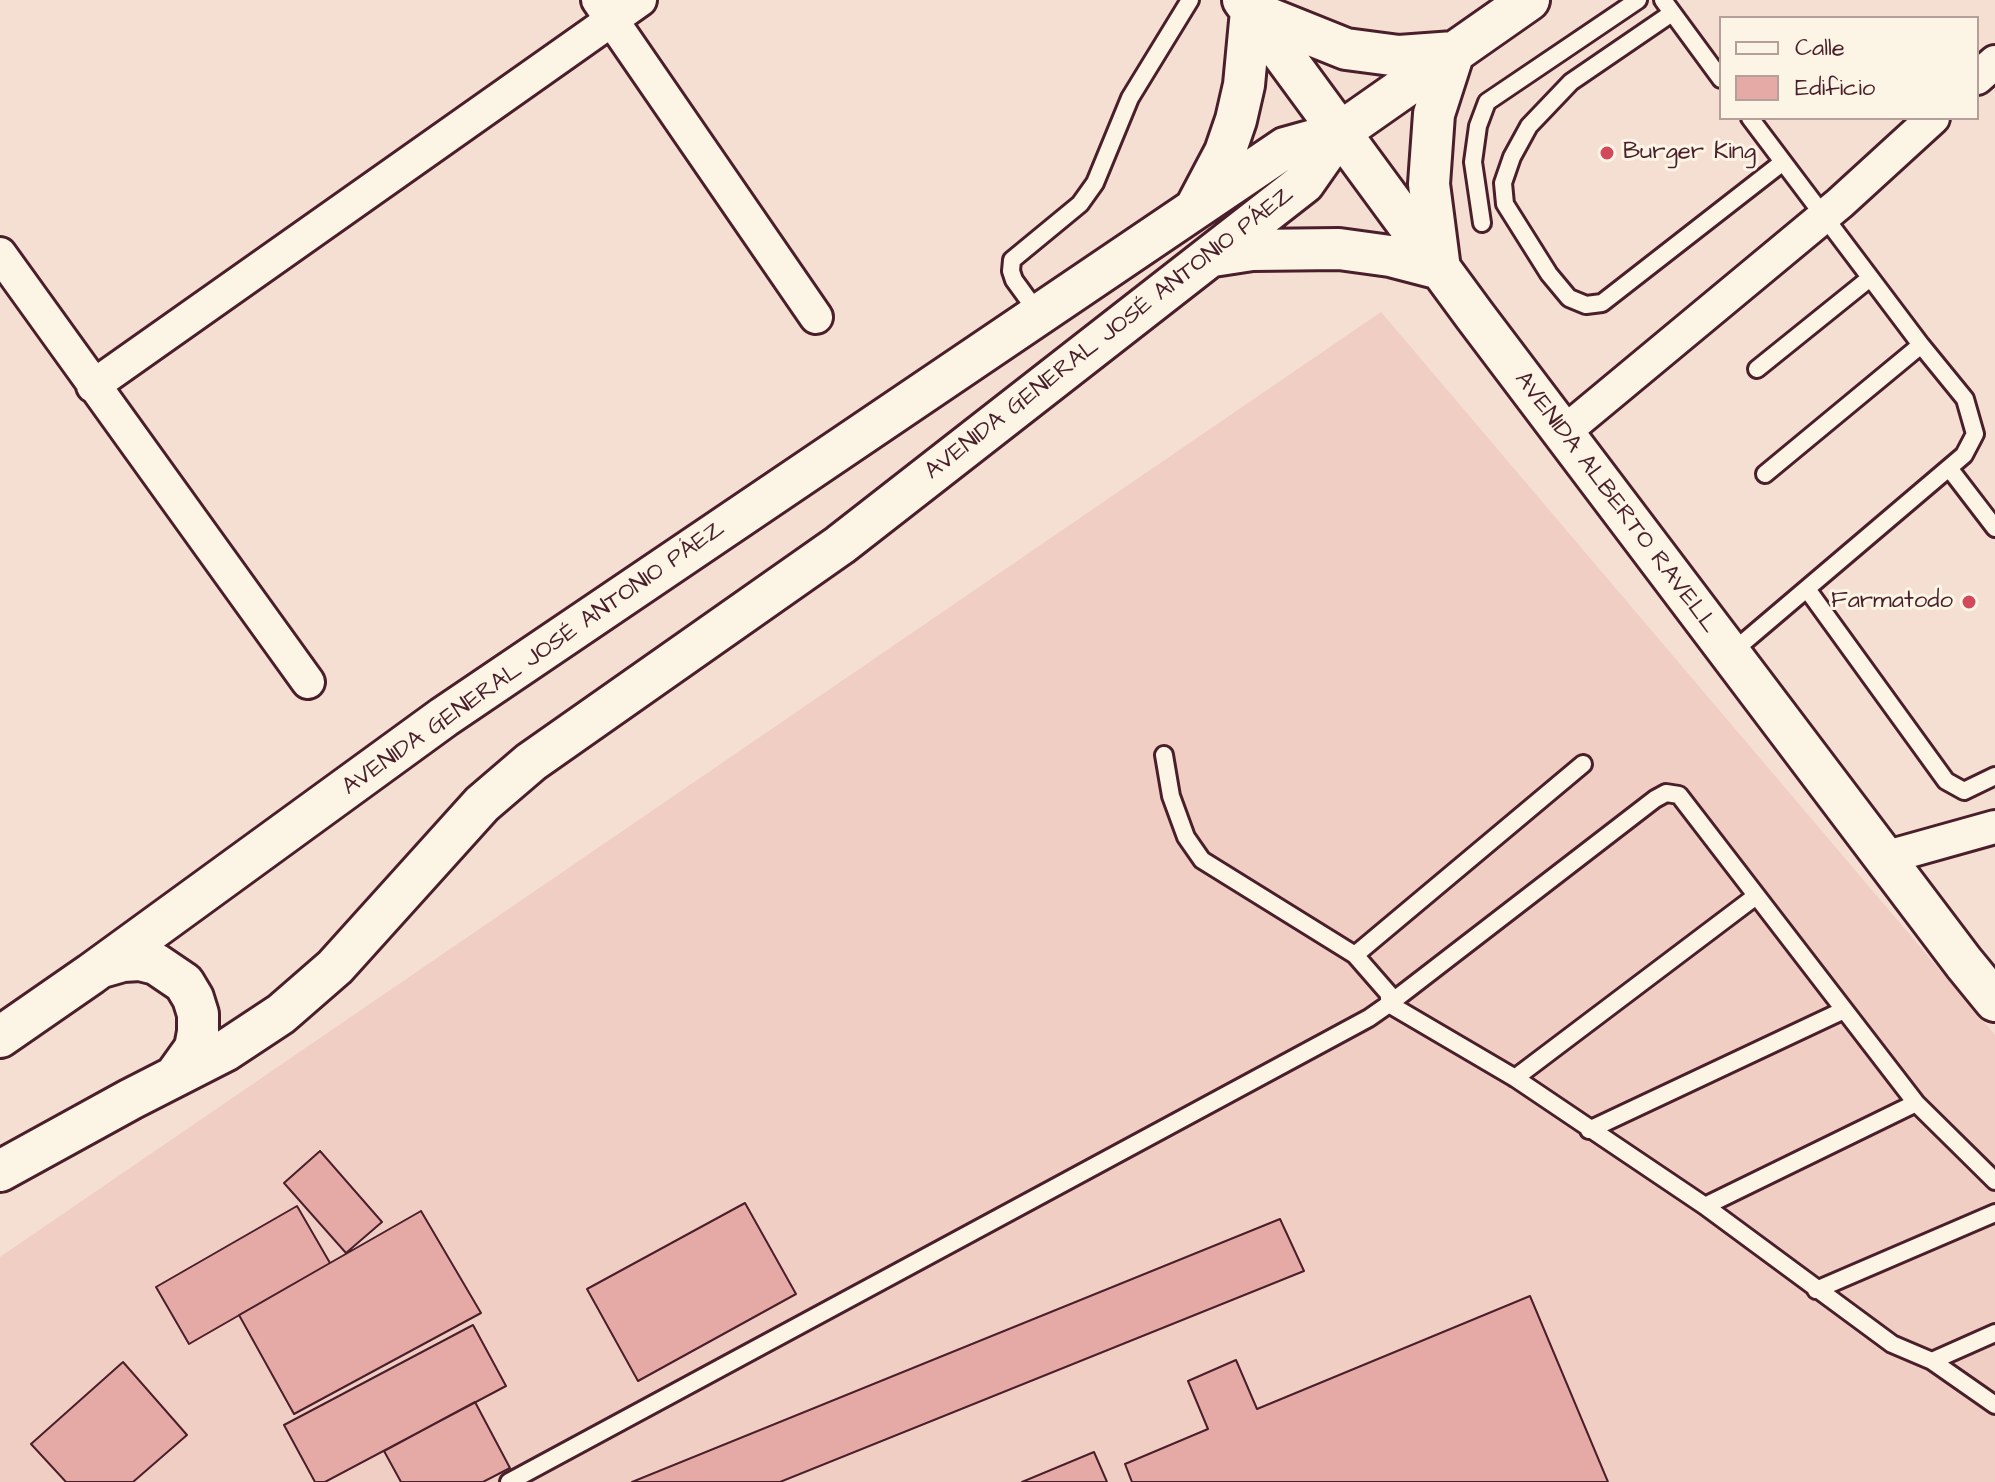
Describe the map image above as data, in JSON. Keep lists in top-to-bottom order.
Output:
{
  "streets": {
    "street": ["AVENIDA GENERAL JOSÉ ANTONIO PÁEZ", "AVENIDA ALBERTO RAVELL"]
  },
  "crossings": [
    ["AVENIDA GENERAL JOSÉ ANTONIO PÁEZ", "AVENIDA ALBERTO RAVELL"]
  ],
  "places": ["Burger King", "Farmatodo"],
  "legend": ["Calle", "Edificio"]
}
